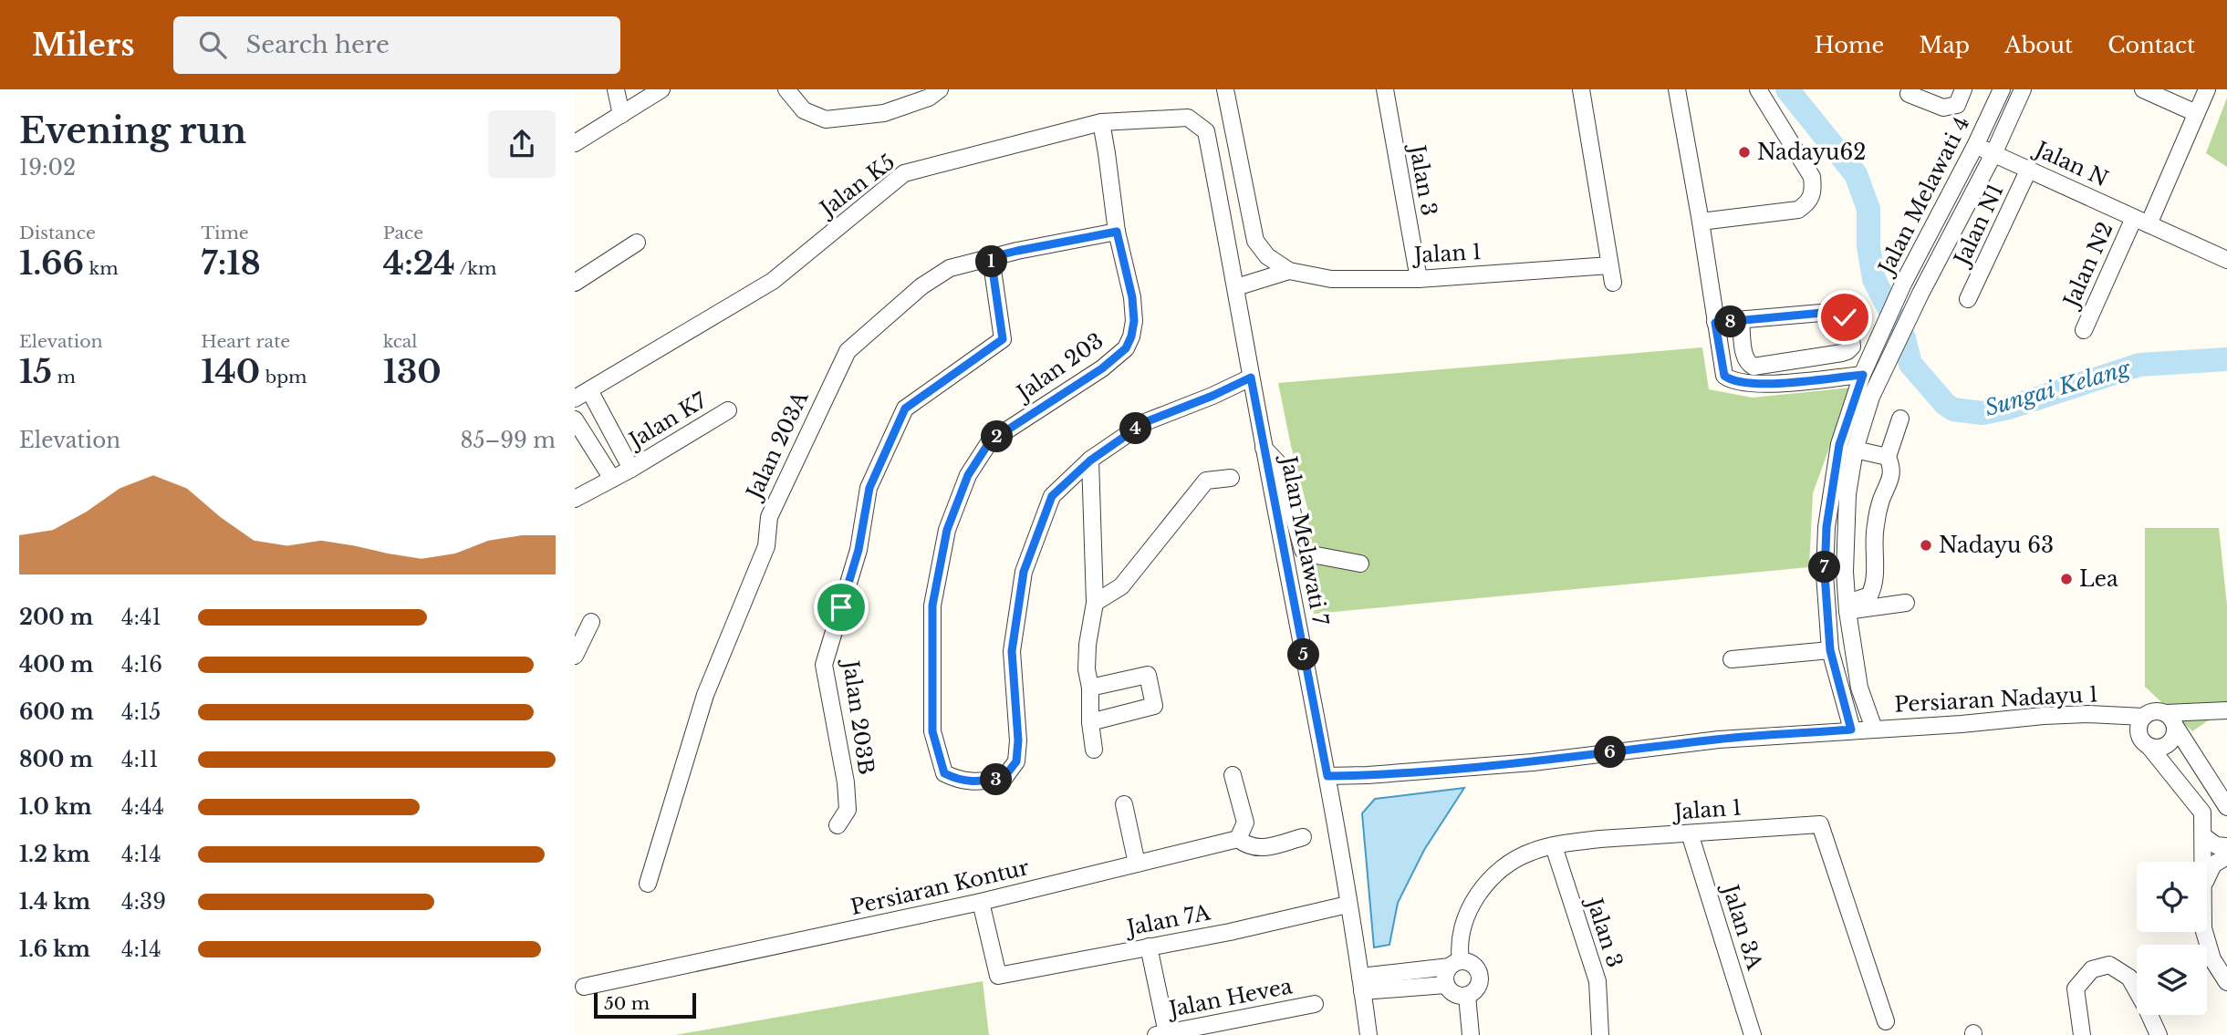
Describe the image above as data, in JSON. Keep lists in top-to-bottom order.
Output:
{
  "streets": {
    "street": [
      "Jalan N",
      "Jalan 3",
      "Jalan K5",
      "Jalan Melawati 4",
      "Jalan N1",
      "Jalan 1",
      "Jalan N2",
      "Jalan 203",
      "Jalan K7",
      "Jalan 203A",
      "Jalan Melawati 7",
      "Persiaran Nadayu 1",
      "Jalan 203B",
      "Persiaran Kontur",
      "Jalan 7A",
      "Jalan 3A",
      "Jalan Hevea"
    ]
  },
  "crossings": [
    ["Jalan N", "Jalan Melawati 4"],
    ["Jalan N", "Jalan N1"],
    ["Jalan N", "Jalan N2"],
    ["Jalan 3", "Jalan 1"],
    ["Jalan K5", "Jalan 203"],
    ["Jalan K5", "Jalan K7"],
    ["Jalan K5", "Jalan Melawati 7"],
    ["Jalan Melawati 4", "Persiaran Nadayu 1"],
    ["Jalan 1", "Jalan 3A"],
    ["Jalan 203", "Jalan 203A"],
    ["Jalan 203A", "Jalan 203B"],
    ["Jalan Melawati 7", "Persiaran Nadayu 1"],
    ["Jalan Melawati 7", "Jalan 7A"],
    ["Persiaran Kontur", "Jalan 7A"]
  ],
  "water": ["Sungai Kelang"],
  "places": ["Nadayu62", "Nadayu 63", "Lea"],
  "scale_bar": "50 m",
  "page": {
    "header": "Milers",
    "search": "Search here",
    "nav": [
      "Home",
      "Map",
      "About",
      "Contact"
    ],
    "heading": ["Evening run", "19:02"],
    "stats": [
      ["Distance", "1.66 km"],
      ["Time", "7:18"],
      ["Pace", "4:24 /km"],
      ["Elevation", "15 m"],
      ["Heart rate", "140 bpm"],
      ["kcal", "130"]
    ],
    "pins": [
      "1",
      "8",
      "4",
      "2",
      "7",
      "5",
      "6",
      "3"
    ],
    "chart": ["Elevation", "85–99 m"],
    "list": [
      {
        "name": "200 m",
        "note": "4:41"
      },
      {
        "name": "400 m",
        "note": "4:16"
      },
      {
        "name": "600 m",
        "note": "4:15"
      },
      {
        "name": "800 m",
        "note": "4:11"
      },
      {
        "name": "1.0 km",
        "note": "4:44"
      },
      {
        "name": "1.2 km",
        "note": "4:14"
      },
      {
        "name": "1.4 km",
        "note": "4:39"
      },
      {
        "name": "1.6 km",
        "note": "4:14"
      }
    ],
    "scale": "50 m"
  }
}
